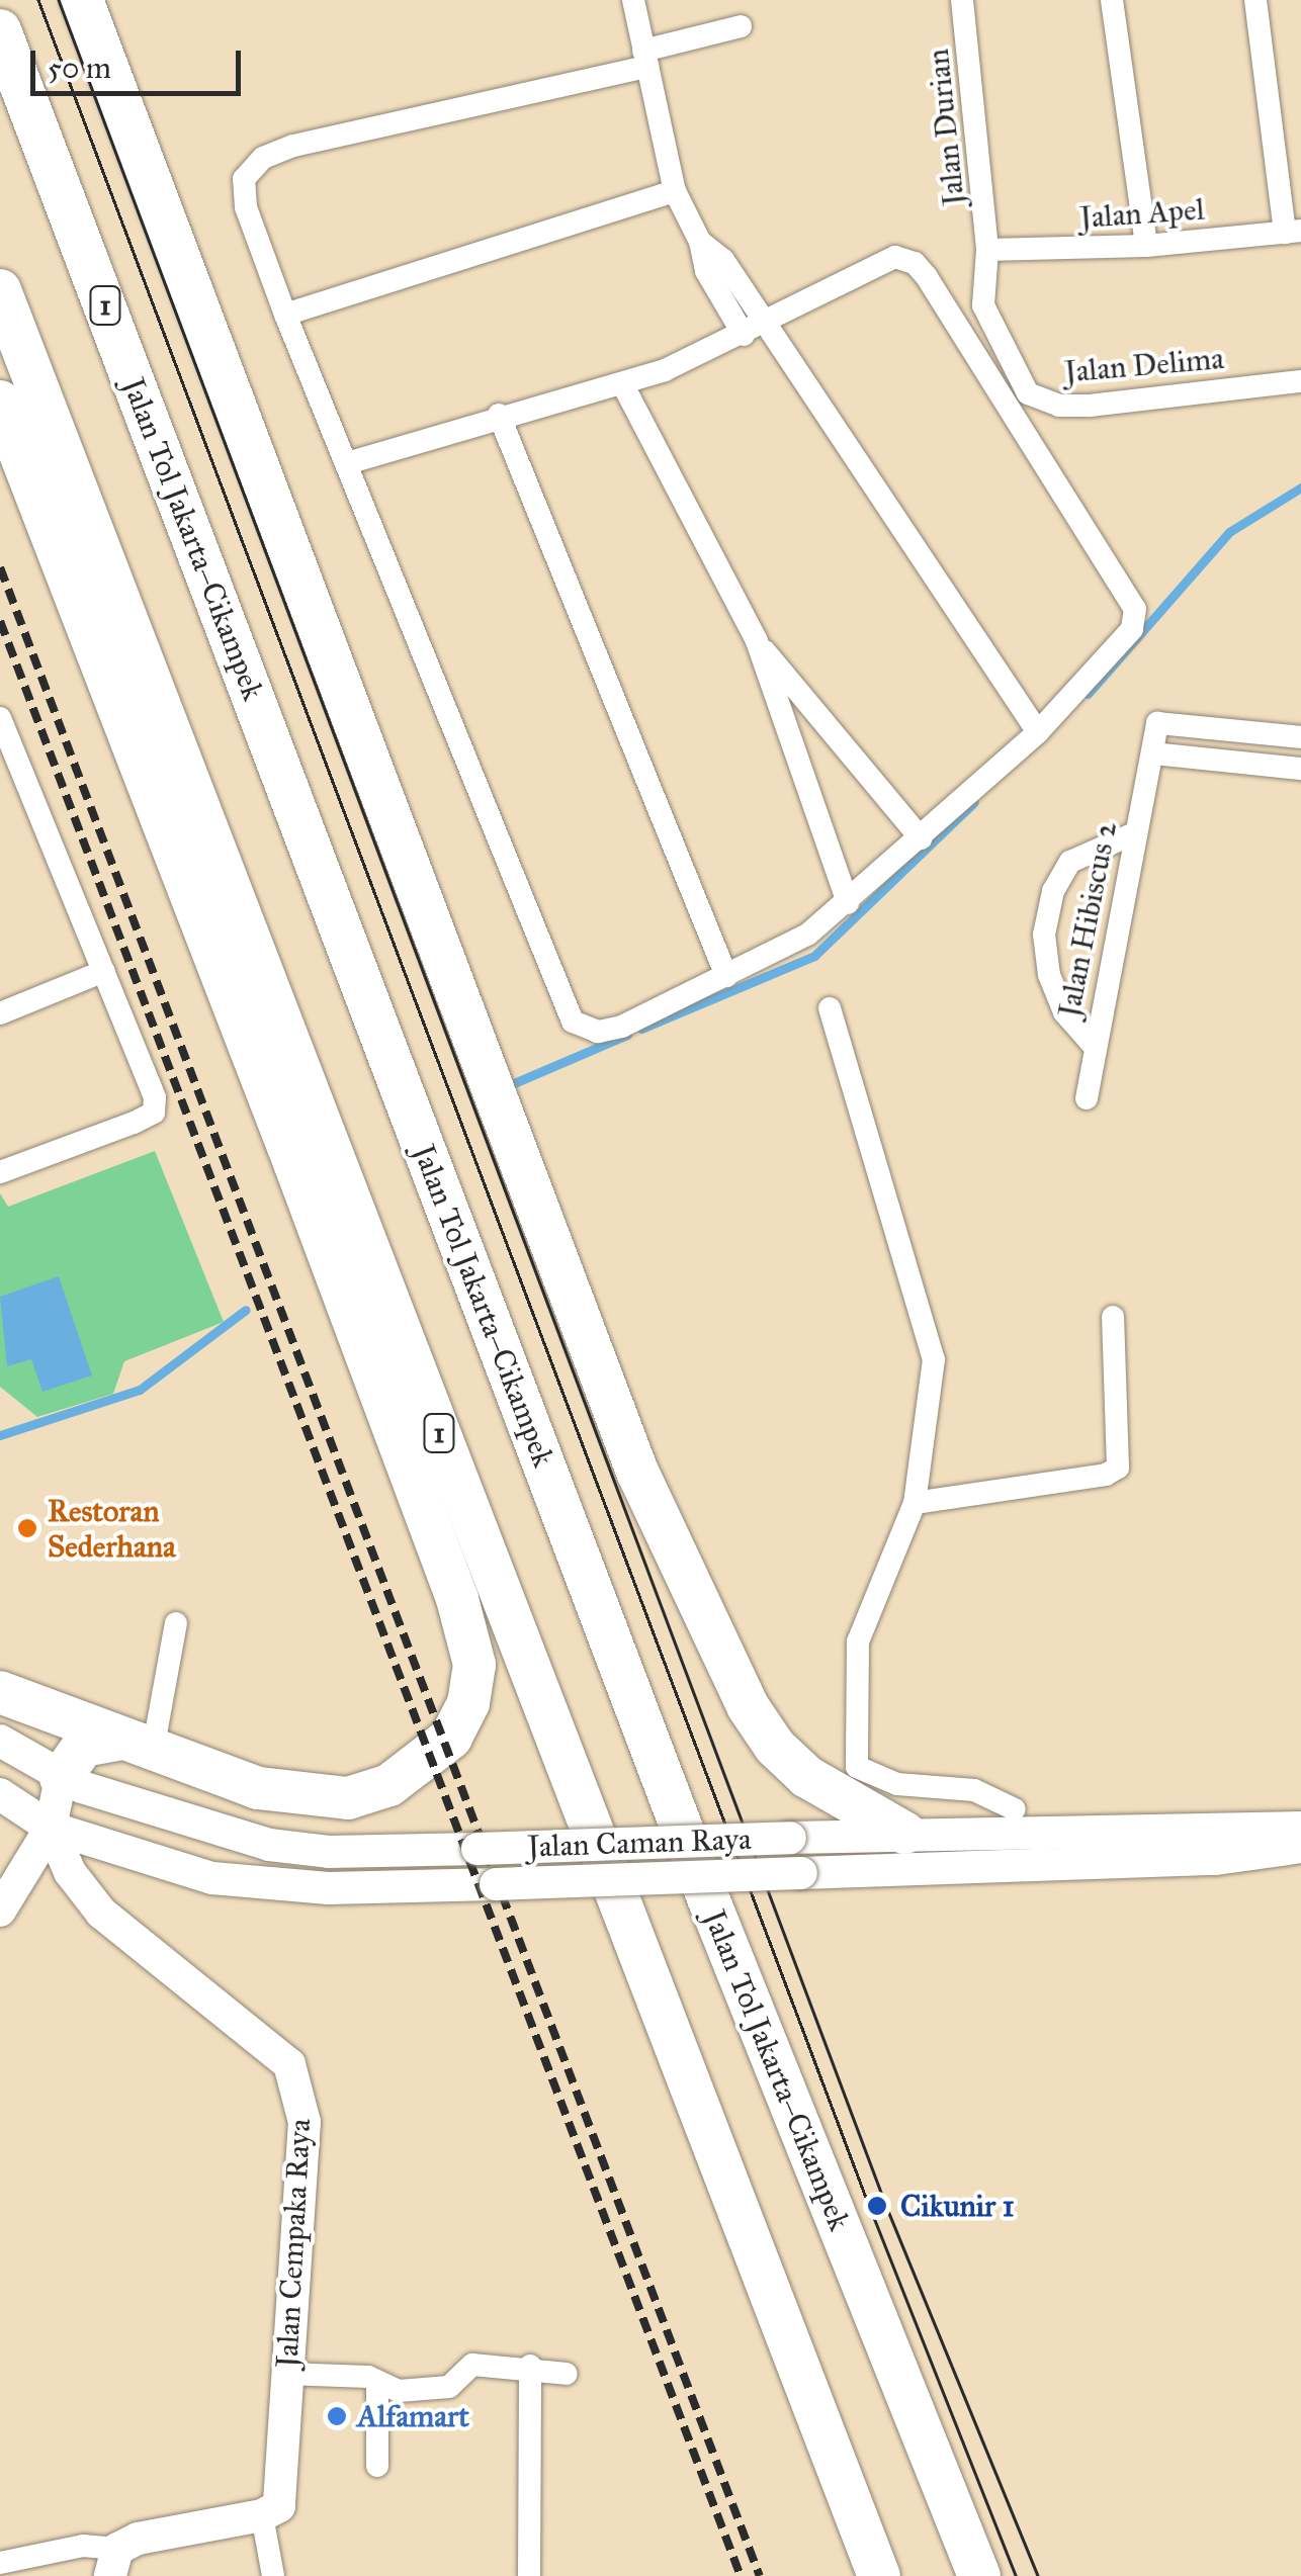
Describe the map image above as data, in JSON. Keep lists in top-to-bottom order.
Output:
{
  "streets": {
    "highway": ["1", "Jalan Tol Jakarta–Cikampek"],
    "main road": ["Jalan Caman Raya", "Jalan Cempaka Raya"],
    "street": [
      "Jalan Durian",
      "Jalan Apel",
      "Jalan Delima",
      "Jalan Hibiscus 2"
    ]
  },
  "crossings": [
    ["Jalan Durian", "Jalan Apel"],
    ["Jalan Durian", "Jalan Delima"],
    ["Jalan Apel", "Jalan Delima"],
    ["Jalan Caman Raya", "Jalan Cempaka Raya"]
  ],
  "places": ["Restoran Sederhana", "Cikunir 1", "Alfamart"],
  "scale_bar": "50 m"
}
